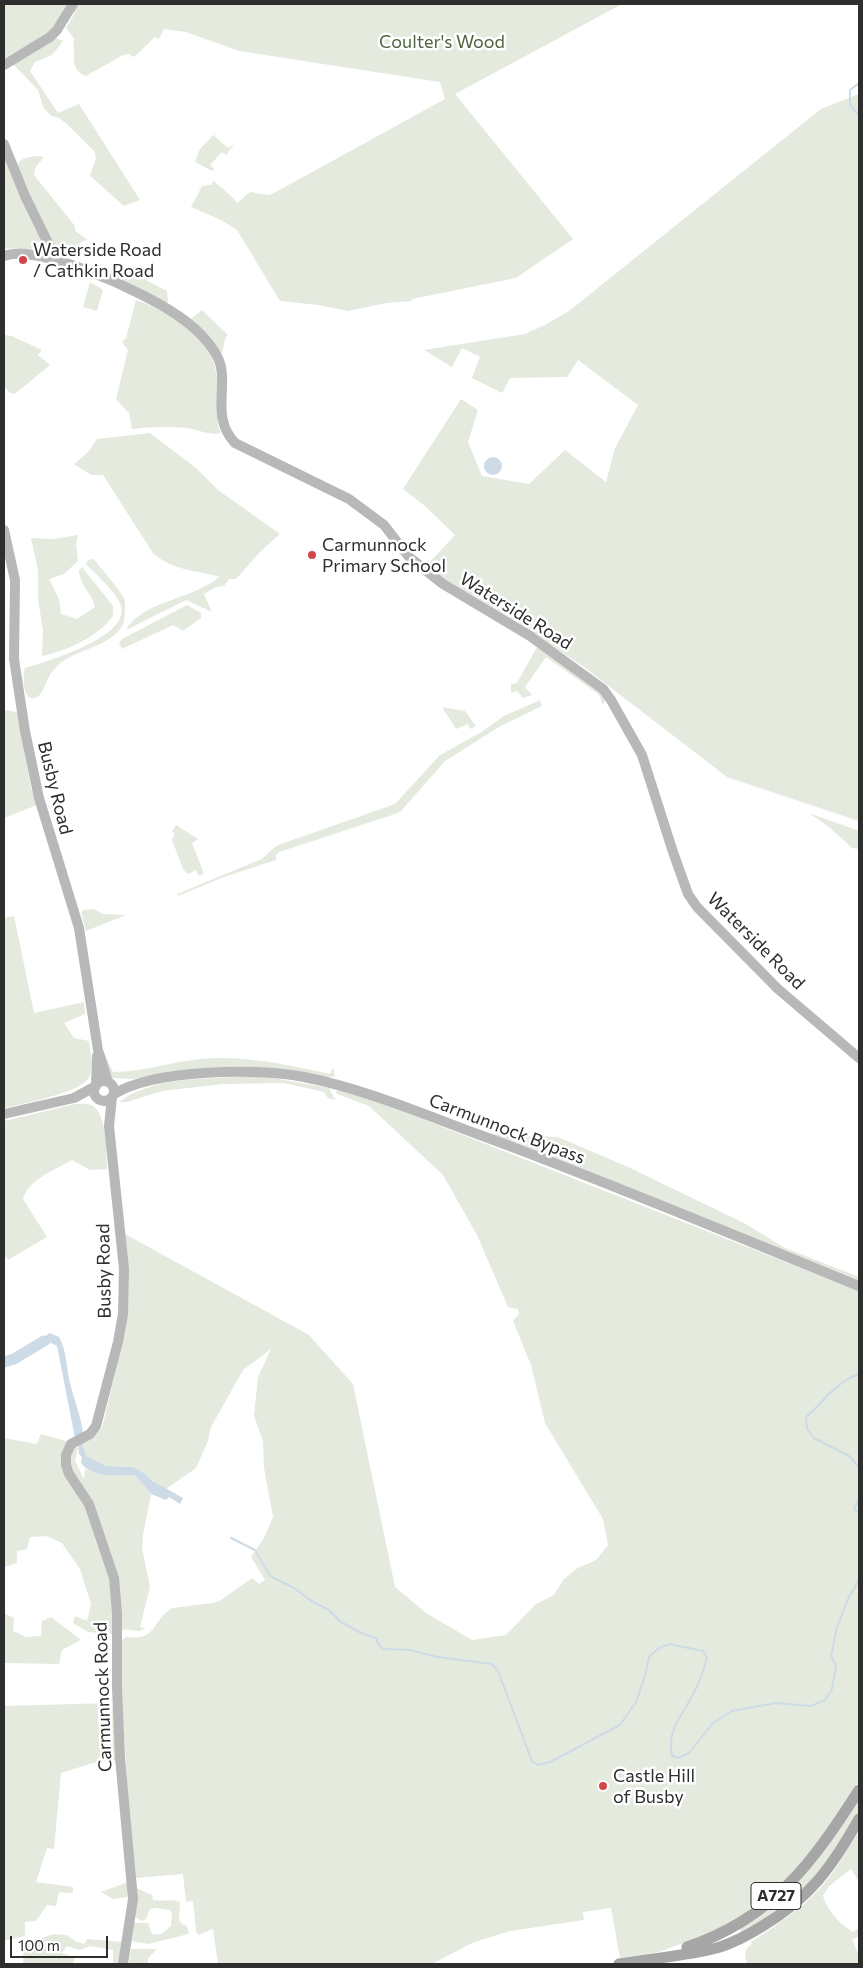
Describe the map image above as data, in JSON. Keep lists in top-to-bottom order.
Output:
{
  "streets": {
    "main road": [
      "Waterside Road",
      "Busby Road",
      "Carmunnock Bypass",
      "Carmunnock Road",
      "A727"
    ]
  },
  "crossings": [
    ["Busby Road", "Carmunnock Bypass"],
    ["Busby Road", "Carmunnock Road"]
  ],
  "parks": ["Coulter's Wood"],
  "places": ["Waterside Road / Cathkin Road", "Carmunnock Primary School", "Castle Hill of Busby"],
  "scale_bar": "100 m"
}
